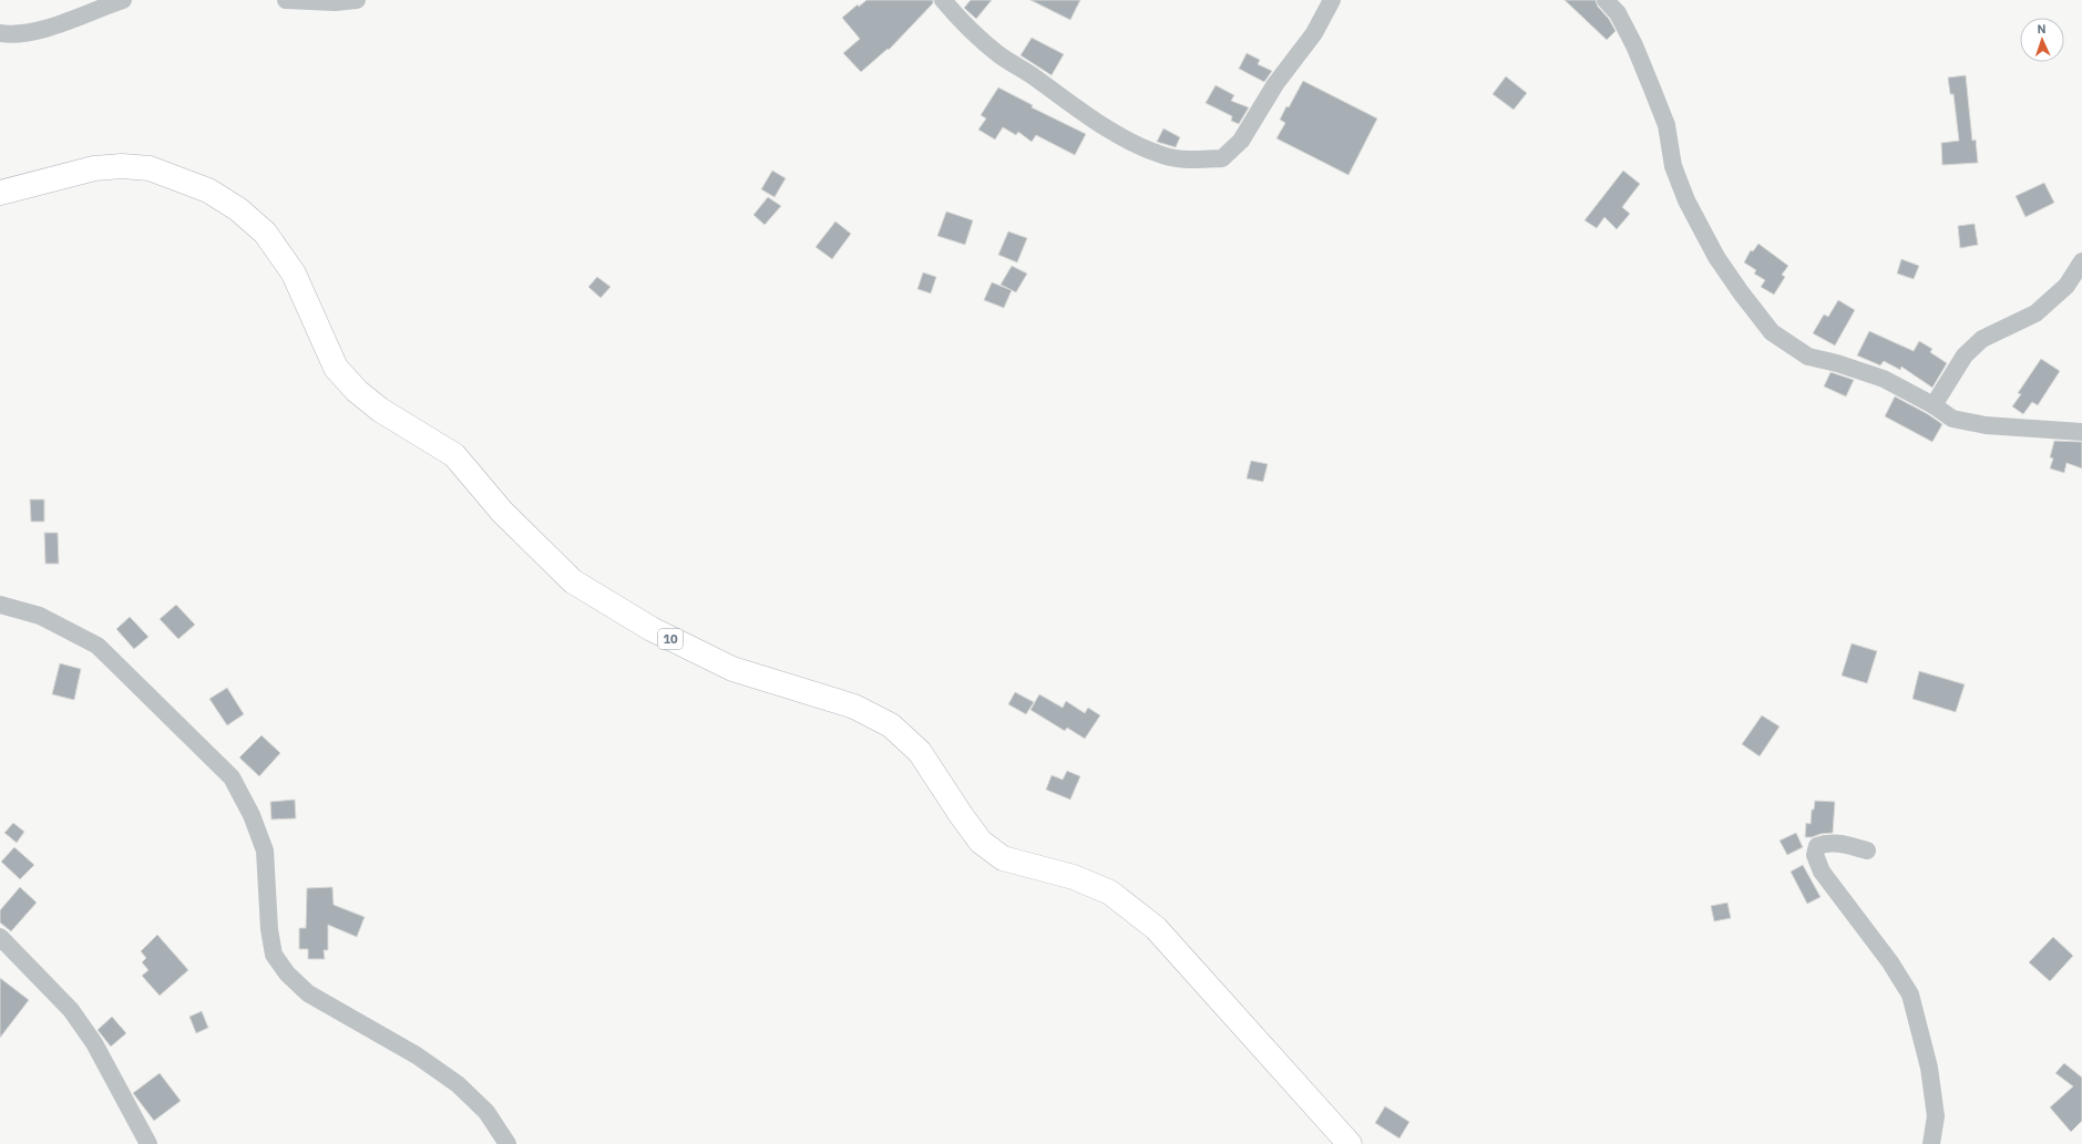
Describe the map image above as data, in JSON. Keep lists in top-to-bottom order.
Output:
{
  "streets": {
    "main road": ["10"]
  },
  "north": "top"
}
